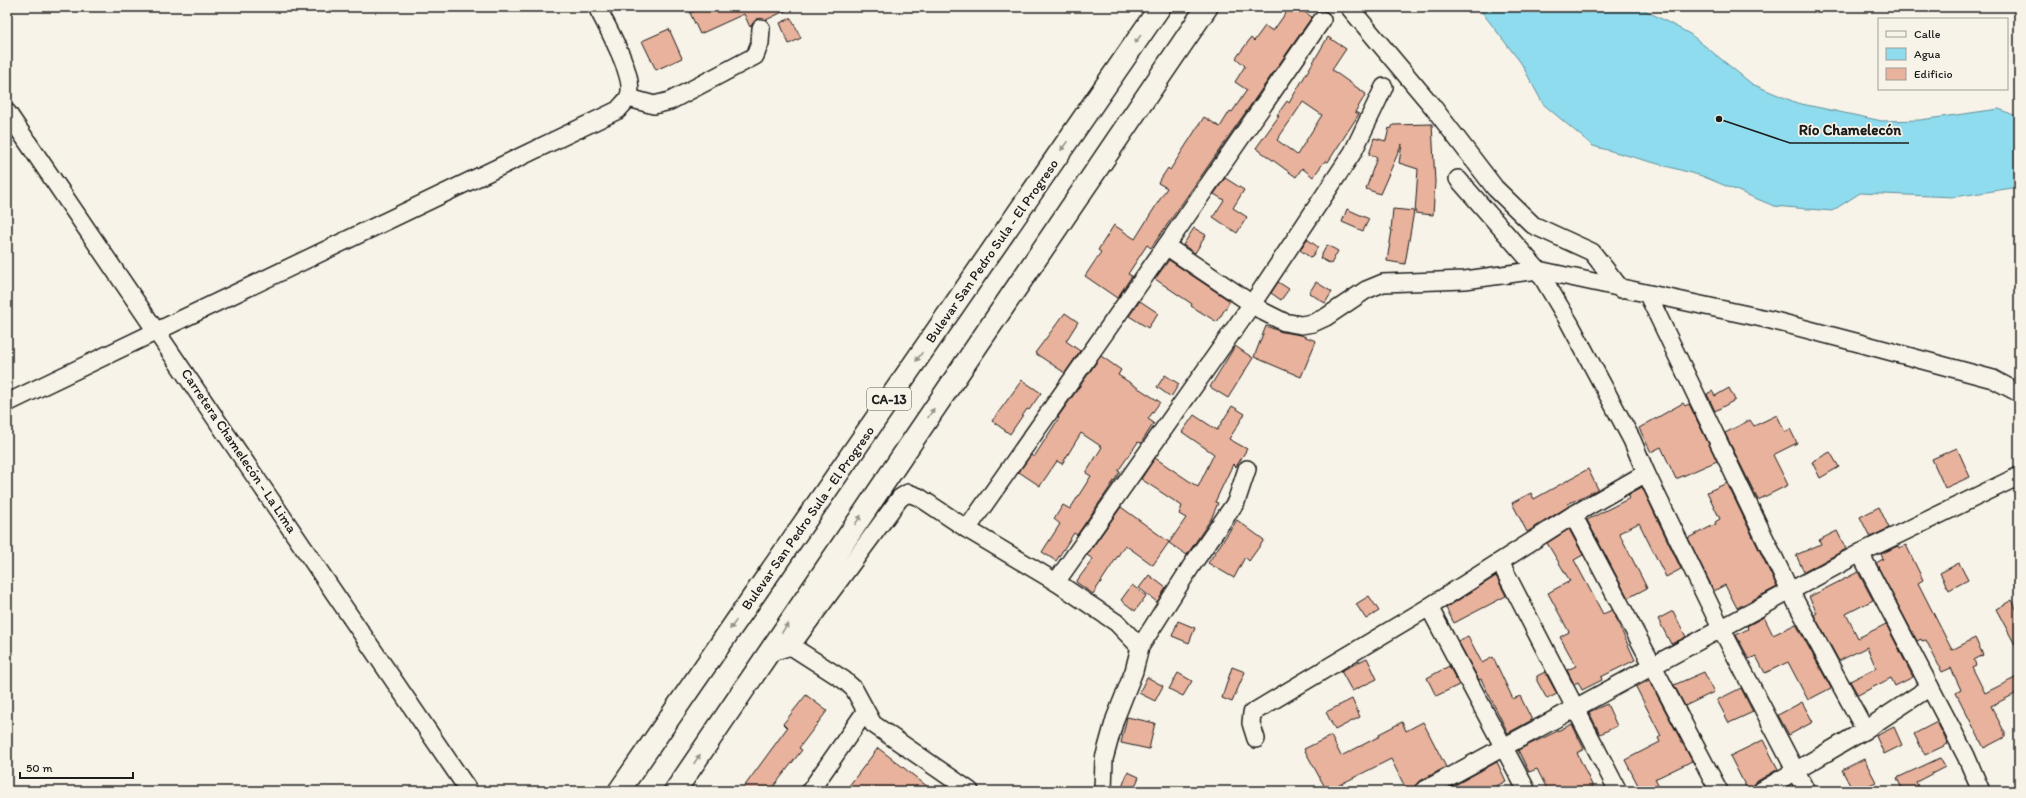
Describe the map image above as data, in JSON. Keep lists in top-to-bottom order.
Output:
{
  "streets": {
    "main road": ["Bulevar San Pedro Sula - El Progreso", "CA-13"],
    "street": ["Carretera Chamelecón - La Lima"]
  },
  "places": ["Río Chamelecón"],
  "legend": ["Calle", "Agua", "Edificio"],
  "scale_bar": "50 m"
}
